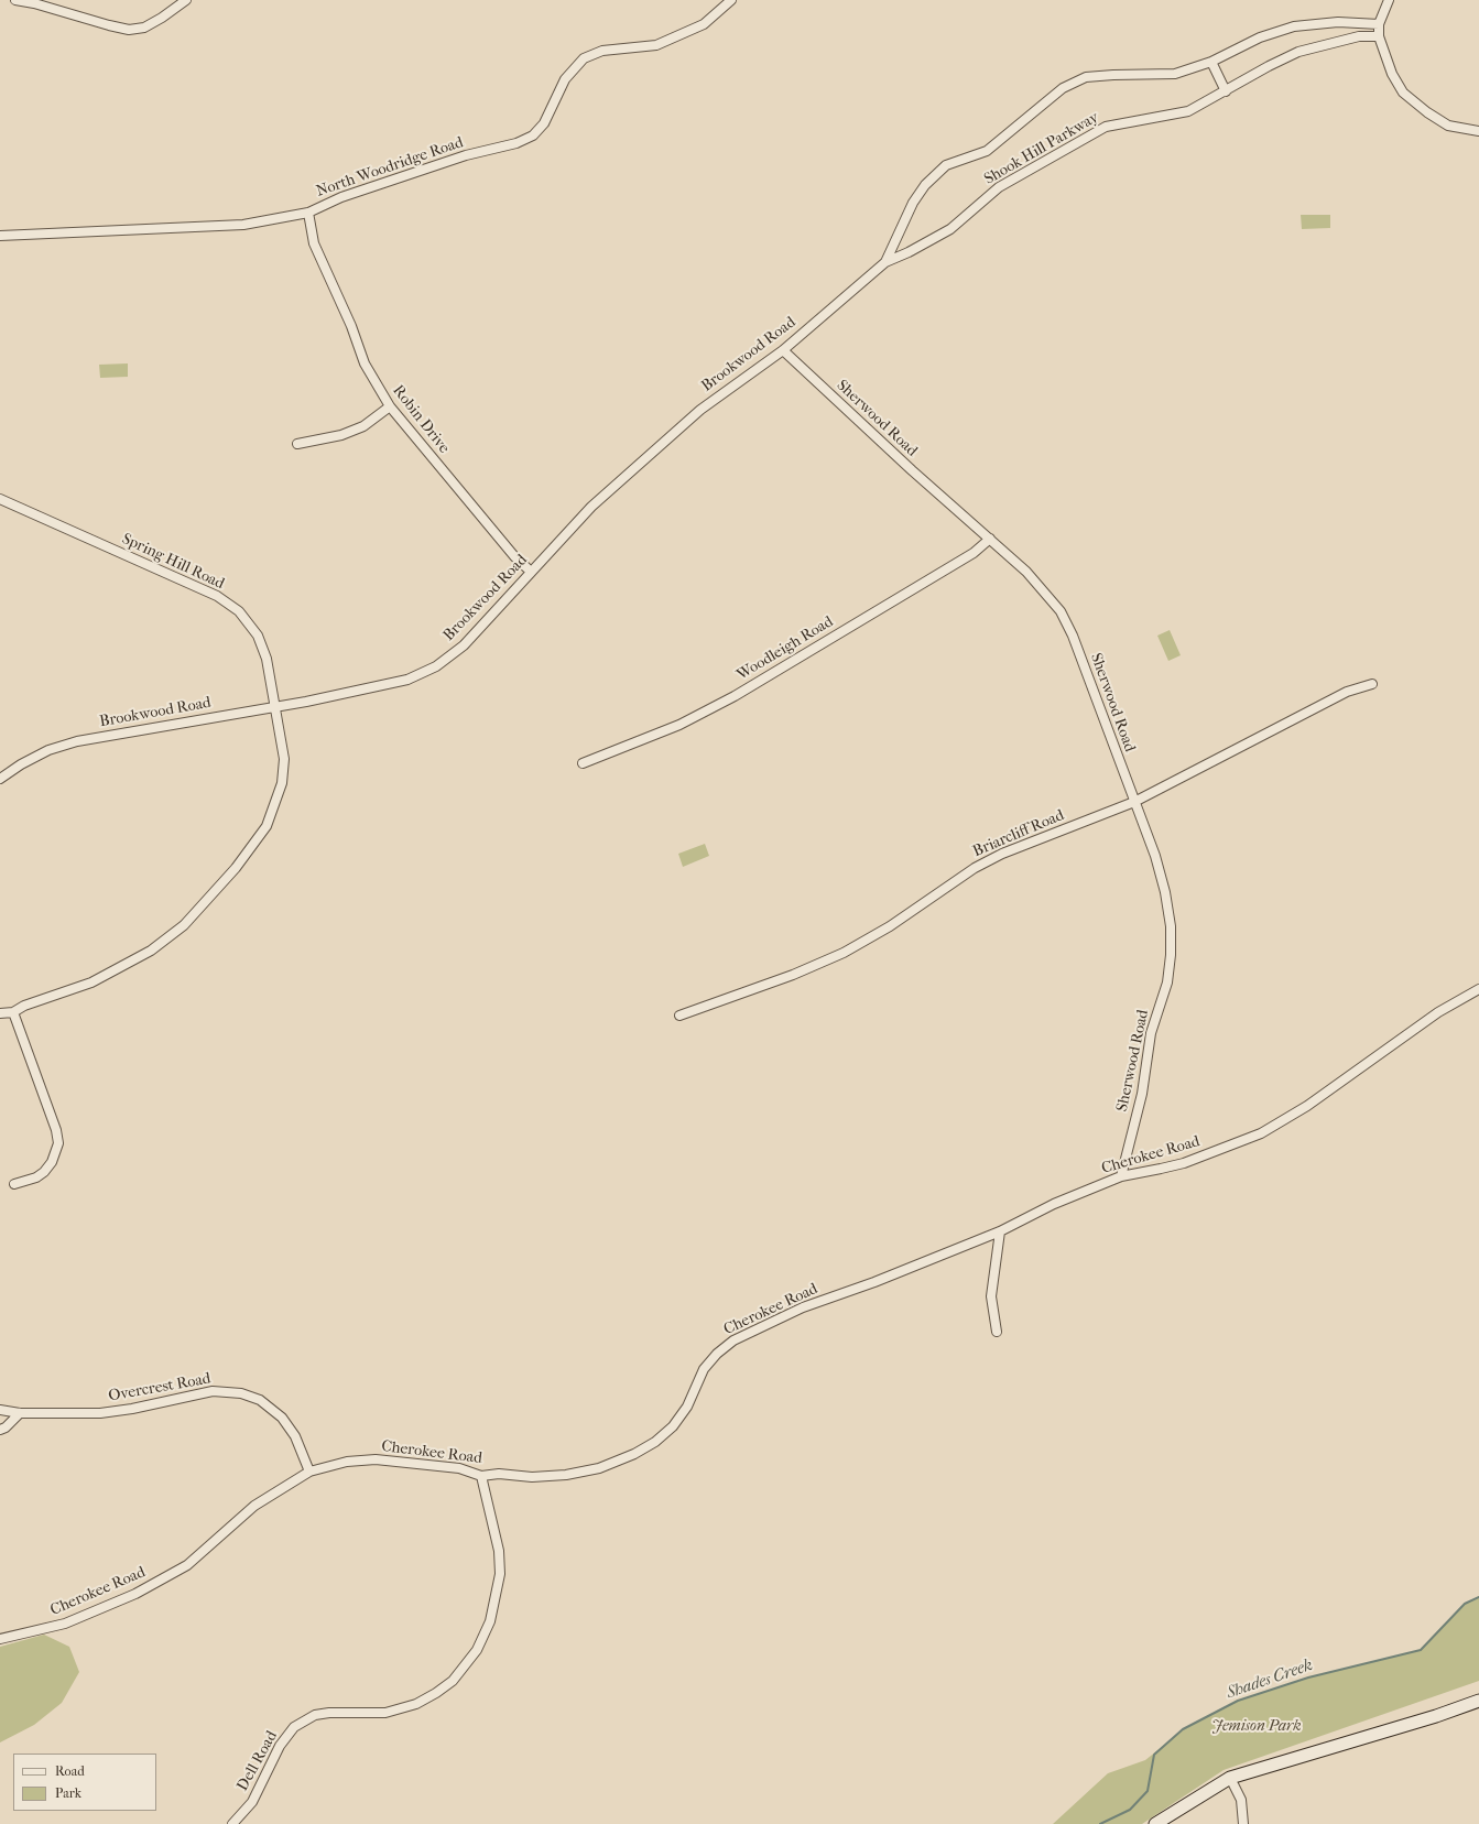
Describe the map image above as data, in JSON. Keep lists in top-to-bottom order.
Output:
{
  "streets": {
    "street": [
      "Shook Hill Parkway",
      "North Woodridge Road",
      "Brookwood Road",
      "Sherwood Road",
      "Robin Drive",
      "Spring Hill Road",
      "Woodleigh Road",
      "Briarcliff Road",
      "Cherokee Road",
      "Overcrest Road",
      "Dell Road"
    ]
  },
  "crossings": [
    ["Shook Hill Parkway", "Brookwood Road"],
    ["North Woodridge Road", "Robin Drive"],
    ["Brookwood Road", "Sherwood Road"],
    ["Brookwood Road", "Robin Drive"],
    ["Brookwood Road", "Spring Hill Road"],
    ["Sherwood Road", "Woodleigh Road"],
    ["Sherwood Road", "Briarcliff Road"],
    ["Sherwood Road", "Cherokee Road"],
    ["Cherokee Road", "Overcrest Road"],
    ["Cherokee Road", "Dell Road"]
  ],
  "water": ["Shades Creek"],
  "parks": ["Jemison Park"],
  "legend": ["Road", "Park"]
}
